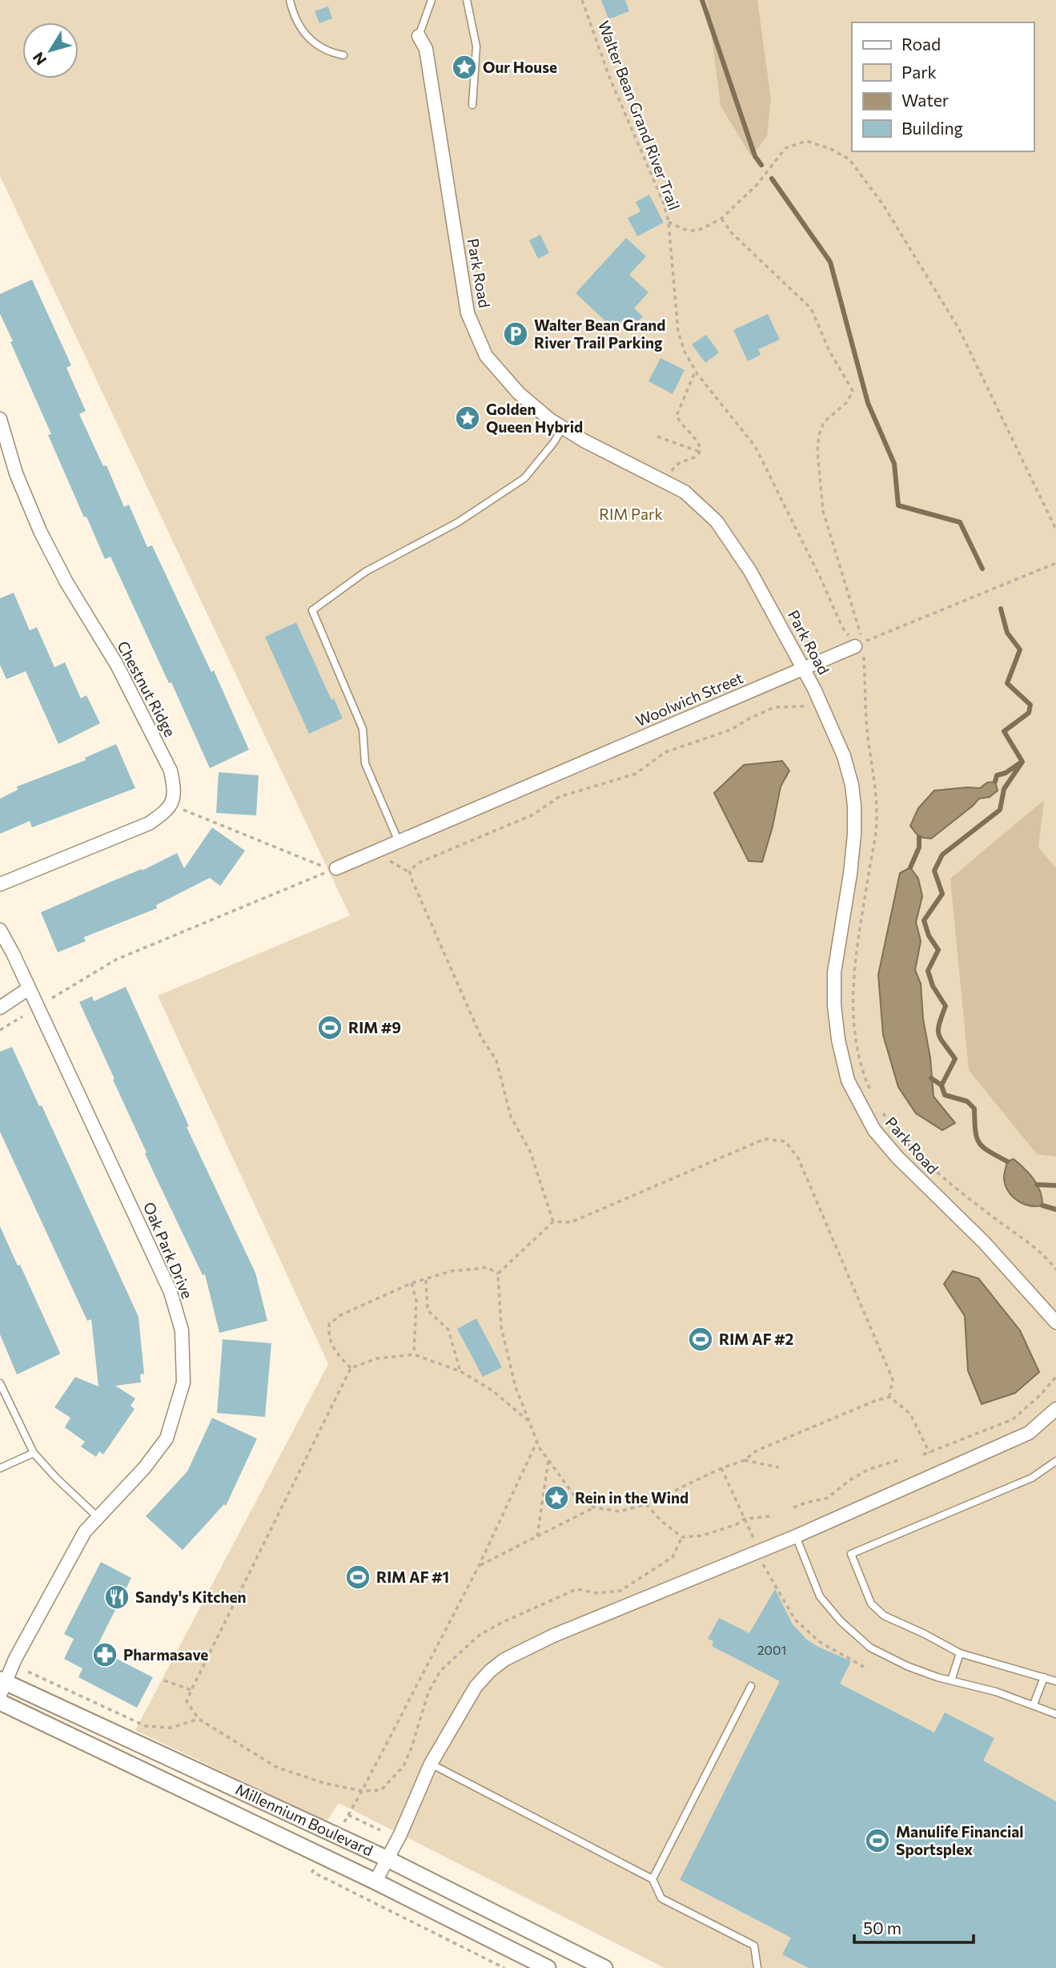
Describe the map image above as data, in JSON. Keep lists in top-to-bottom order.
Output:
{
  "streets": {
    "street": [
      "Park Road",
      "Chestnut Ridge",
      "Woolwich Street",
      "Oak Park Drive",
      "Millennium Boulevard"
    ],
    "path": ["Walter Bean Grand River Trail"]
  },
  "crossings": [
    ["Park Road", "Woolwich Street"],
    ["Oak Park Drive", "Millennium Boulevard"]
  ],
  "parks": ["RIM Park"],
  "places": {
    "place": ["Our House", "Golden Queen Hybrid", "Rein in the Wind"],
    "parking": ["Walter Bean Grand River Trail Parking"],
    "sports": [
      "RIM #9",
      "RIM AF #2",
      "RIM AF #1",
      "Manulife Financial Sportsplex"
    ],
    "restaurant": ["Sandy's Kitchen"],
    "pharmacy": ["Pharmasave"]
  },
  "house_numbers": ["2001"],
  "legend": [
    "Road",
    "Park",
    "Water",
    "Building"
  ],
  "scale_bar": "50 m",
  "north": "bottom left"
}
